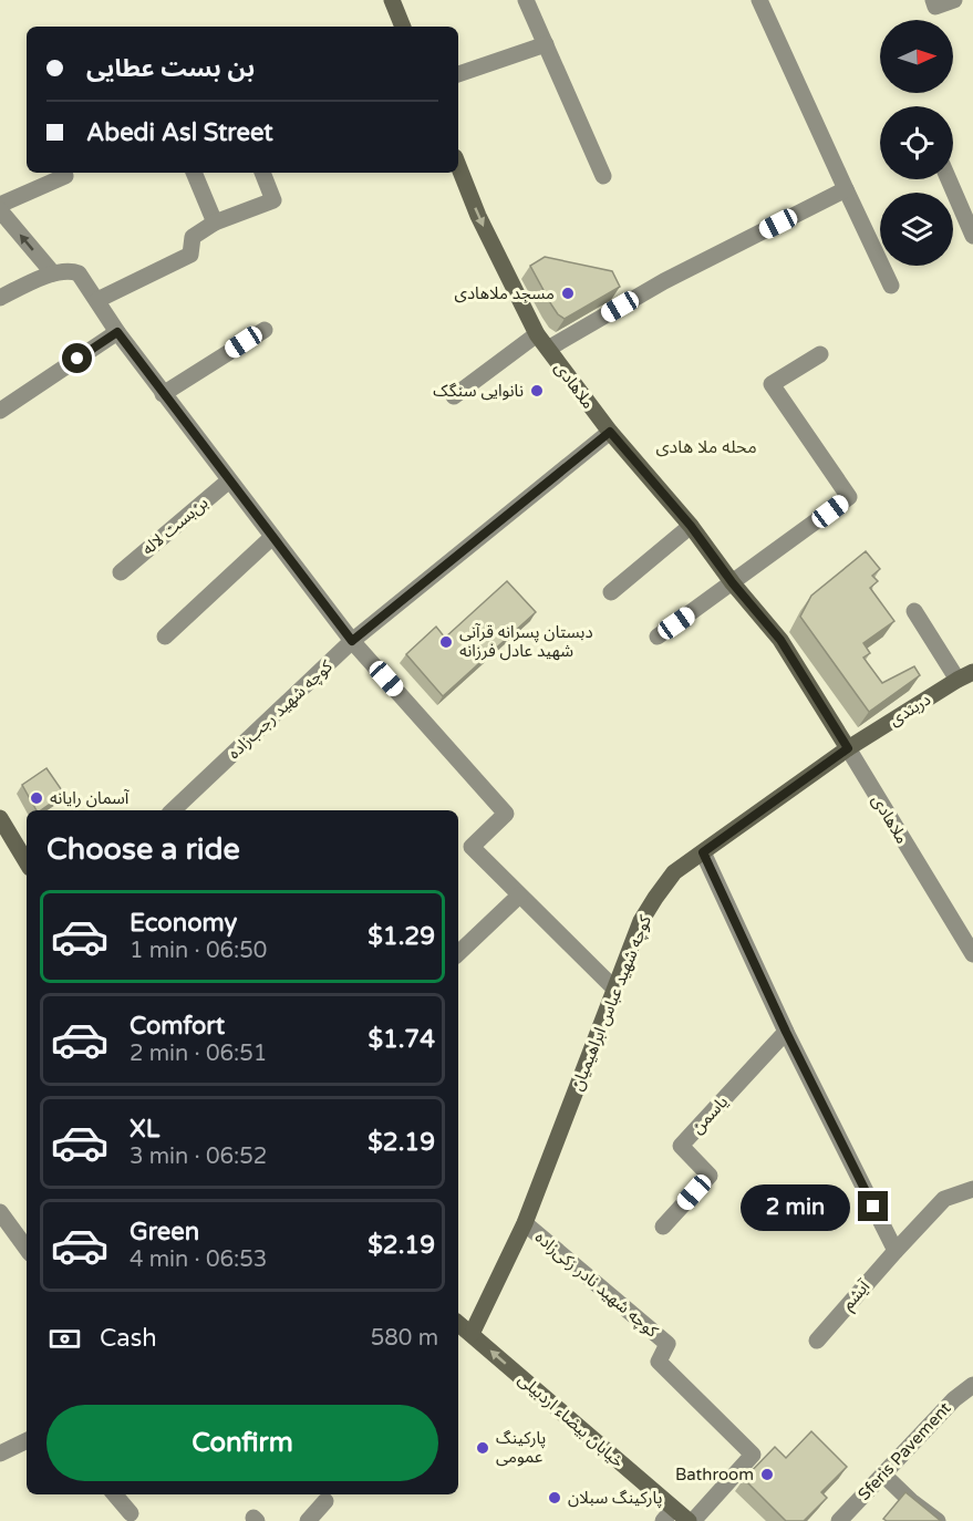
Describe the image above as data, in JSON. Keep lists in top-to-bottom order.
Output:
{
  "streets": {
    "street": [
      "ملاهادی",
      "بن‌بست لاله",
      "کوچه شهید رجب‌زاده",
      "دربندی",
      "کوچه شهید عباس ابراهیمیان",
      "یاسمن",
      "کوچه شهید نادر زکی‌زاده",
      "آیشم",
      "خیابان بیضاء اردبیلی",
      "Sferis Pavement"
    ]
  },
  "crossings": [
    ["ملاهادی", "کوچه شهید رجب‌زاده"],
    ["ملاهادی", "دربندی"],
    ["ملاهادی", "کوچه شهید عباس ابراهیمیان"],
    ["دربندی", "کوچه شهید عباس ابراهیمیان"],
    ["کوچه شهید عباس ابراهیمیان", "کوچه شهید نادر زکی‌زاده"],
    ["کوچه شهید عباس ابراهیمیان", "خیابان بیضاء اردبیلی"],
    ["کوچه شهید نادر زکی‌زاده", "خیابان بیضاء اردبیلی"]
  ],
  "one_way": ["خیابان بیضاء اردبیلی"],
  "districts": ["محله ملا هادی"],
  "places": [
    "مسجد ملاهادی",
    "نانوایی سنگک",
    "دبستان پسرانه قرآنی شهید عادل فرزانه",
    "آسمان رایانه",
    "پارکینگ عمومی",
    "Bathroom",
    "پارکینگ سبلان"
  ],
  "north": "right",
  "page": {
    "banner": ["بن بست عطایی", "Abedi Asl Street"],
    "heading": "Choose a ride",
    "list": [
      {
        "name": "Economy",
        "note": "1 min · 06:50",
        "value": "$1.29"
      },
      {
        "name": "Comfort",
        "note": "2 min · 06:51",
        "value": "$1.74"
      },
      {
        "name": "XL",
        "note": "3 min · 06:52",
        "value": "$2.19"
      },
      {
        "name": "Green",
        "note": "4 min · 06:53",
        "value": "$2.19"
      }
    ],
    "bubble": "2 min",
    "pay": ["Cash", "580 m"],
    "buttons": "Confirm"
  }
}
